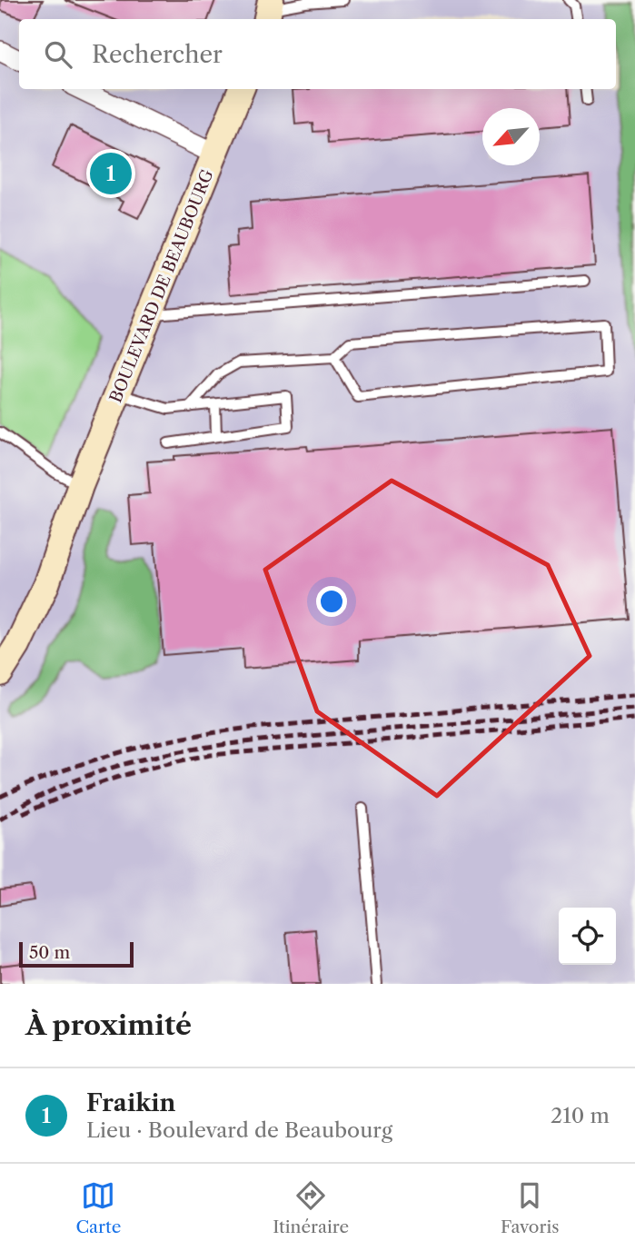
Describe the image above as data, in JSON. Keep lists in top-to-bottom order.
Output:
{
  "streets": {
    "main road": ["BOULEVARD DE BEAUBOURG"]
  },
  "scale_bar": "50 m",
  "north": "bottom left",
  "page": {
    "search": "Rechercher",
    "pins": "1",
    "scale": "50 m",
    "heading": "À proximité",
    "list": [
      {
        "mark": "1",
        "name": "Fraikin",
        "note": "Lieu · Boulevard de Beaubourg",
        "value": "210 m"
      }
    ],
    "nav": ["Carte", "Itinéraire", "Favoris"]
  }
}
